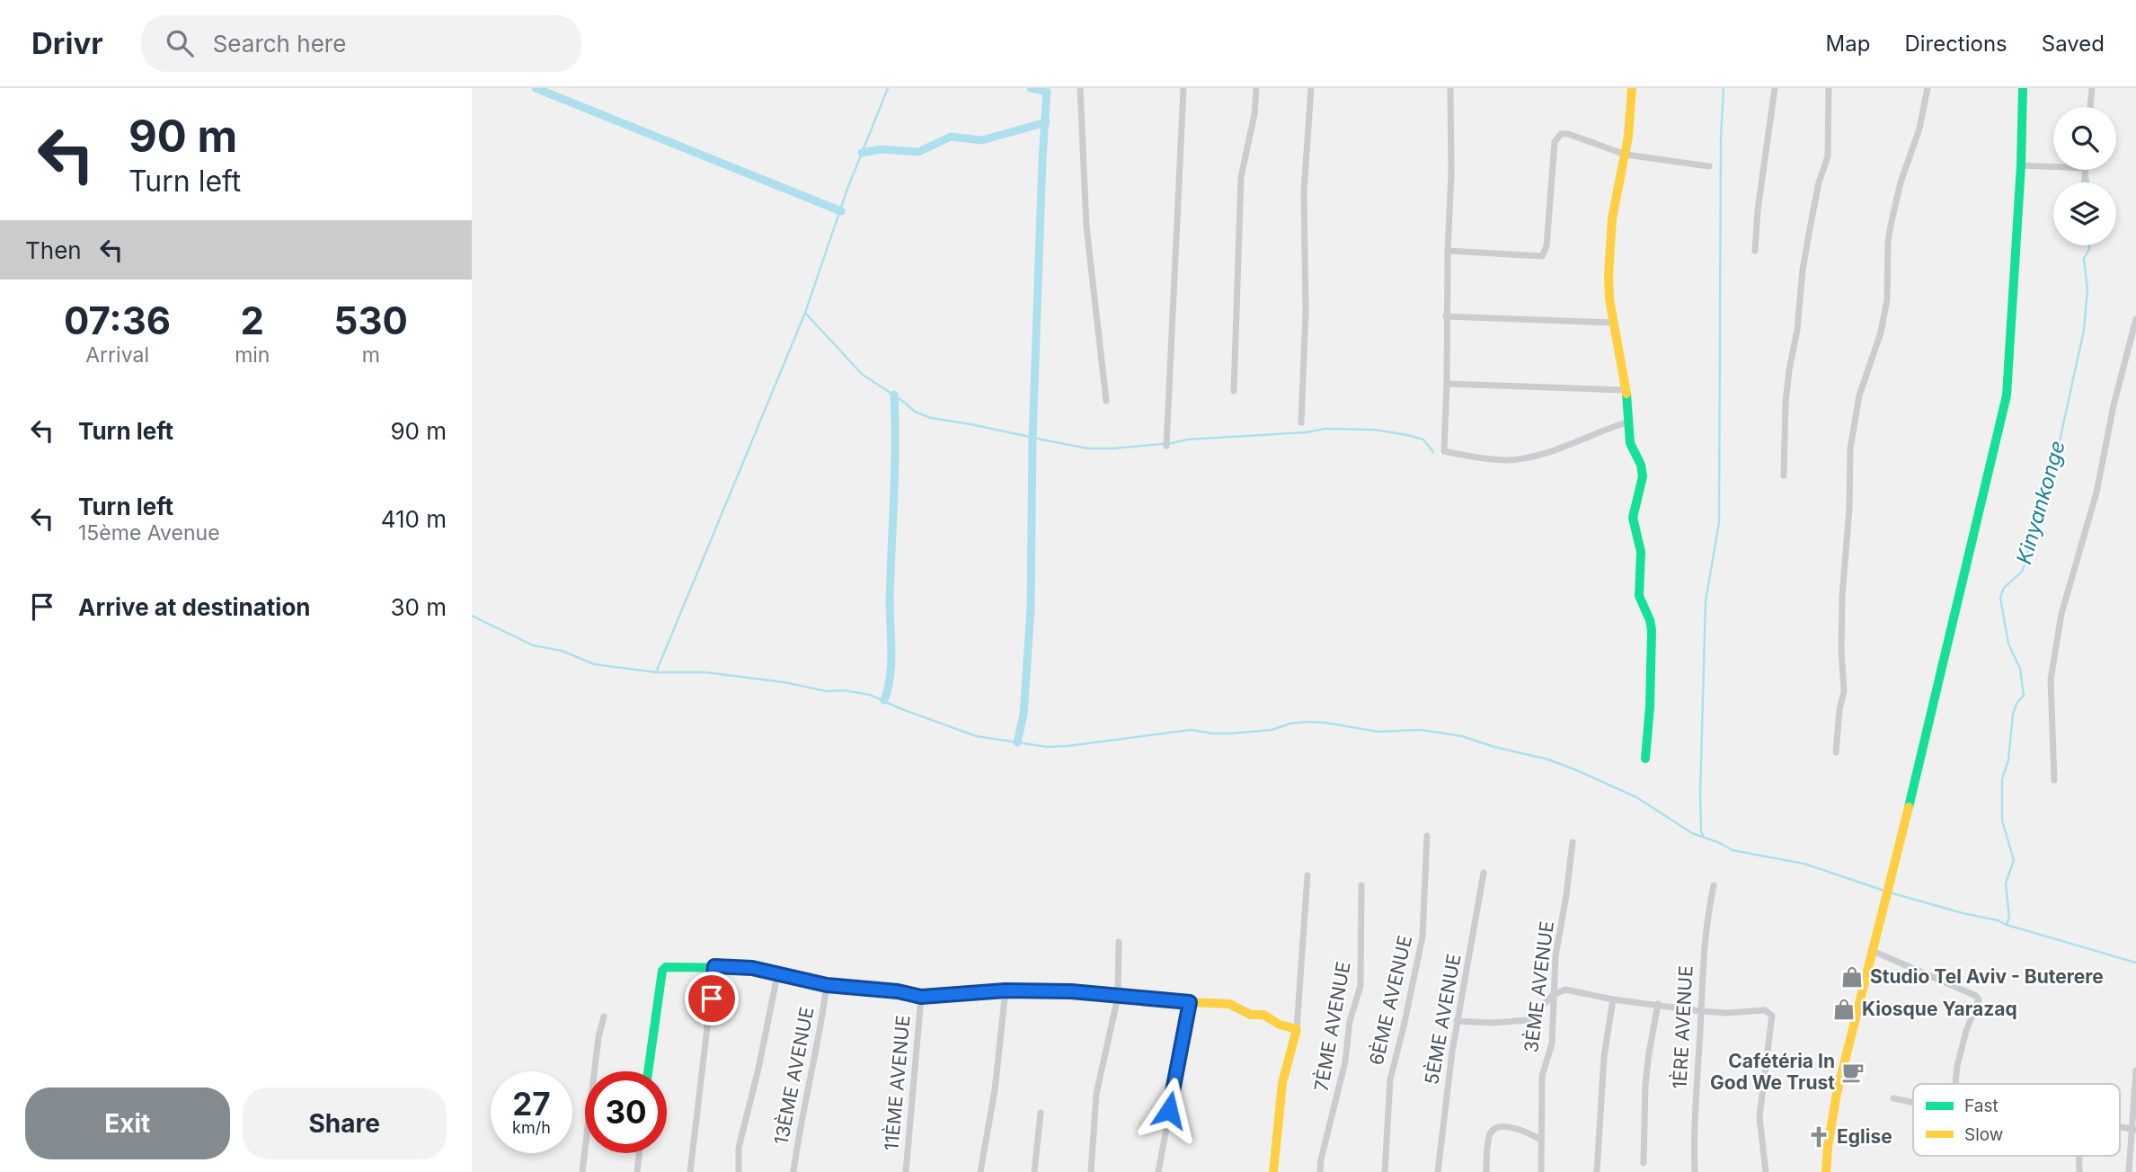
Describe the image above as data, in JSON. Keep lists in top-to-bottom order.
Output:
{
  "streets": {
    "street": [
      "3ÈME AVENUE",
      "6ÈME AVENUE",
      "5ÈME AVENUE",
      "7ÈME AVENUE",
      "1ÈRE AVENUE",
      "13ÈME AVENUE",
      "11ÈME AVENUE"
    ]
  },
  "water": ["Kinyankonge"],
  "places": {
    "shop": ["Studio Tel Aviv - Buterere", "Kiosque Yarazaq"],
    "cafe": ["Cafétéria In God We Trust"],
    "church": ["Eglise"]
  },
  "legend": ["Fast", "Slow"],
  "page": {
    "header": "Drivr",
    "search": "Search here",
    "nav": ["Map", "Directions", "Saved"],
    "turn": ["90 m", "Turn left"],
    "then": "Then",
    "eta": [
      "07:36",
      "Arrival",
      "2",
      "min",
      "530",
      "m"
    ],
    "list": [
      {
        "name": "Turn left",
        "value": "90 m"
      },
      {
        "name": "Turn left",
        "note": "15ème Avenue",
        "value": "410 m"
      },
      {
        "name": "Arrive at destination",
        "value": "30 m"
      }
    ],
    "speed": "27 km/h",
    "limit": "30",
    "buttons": ["Exit", "Share"]
  }
}
